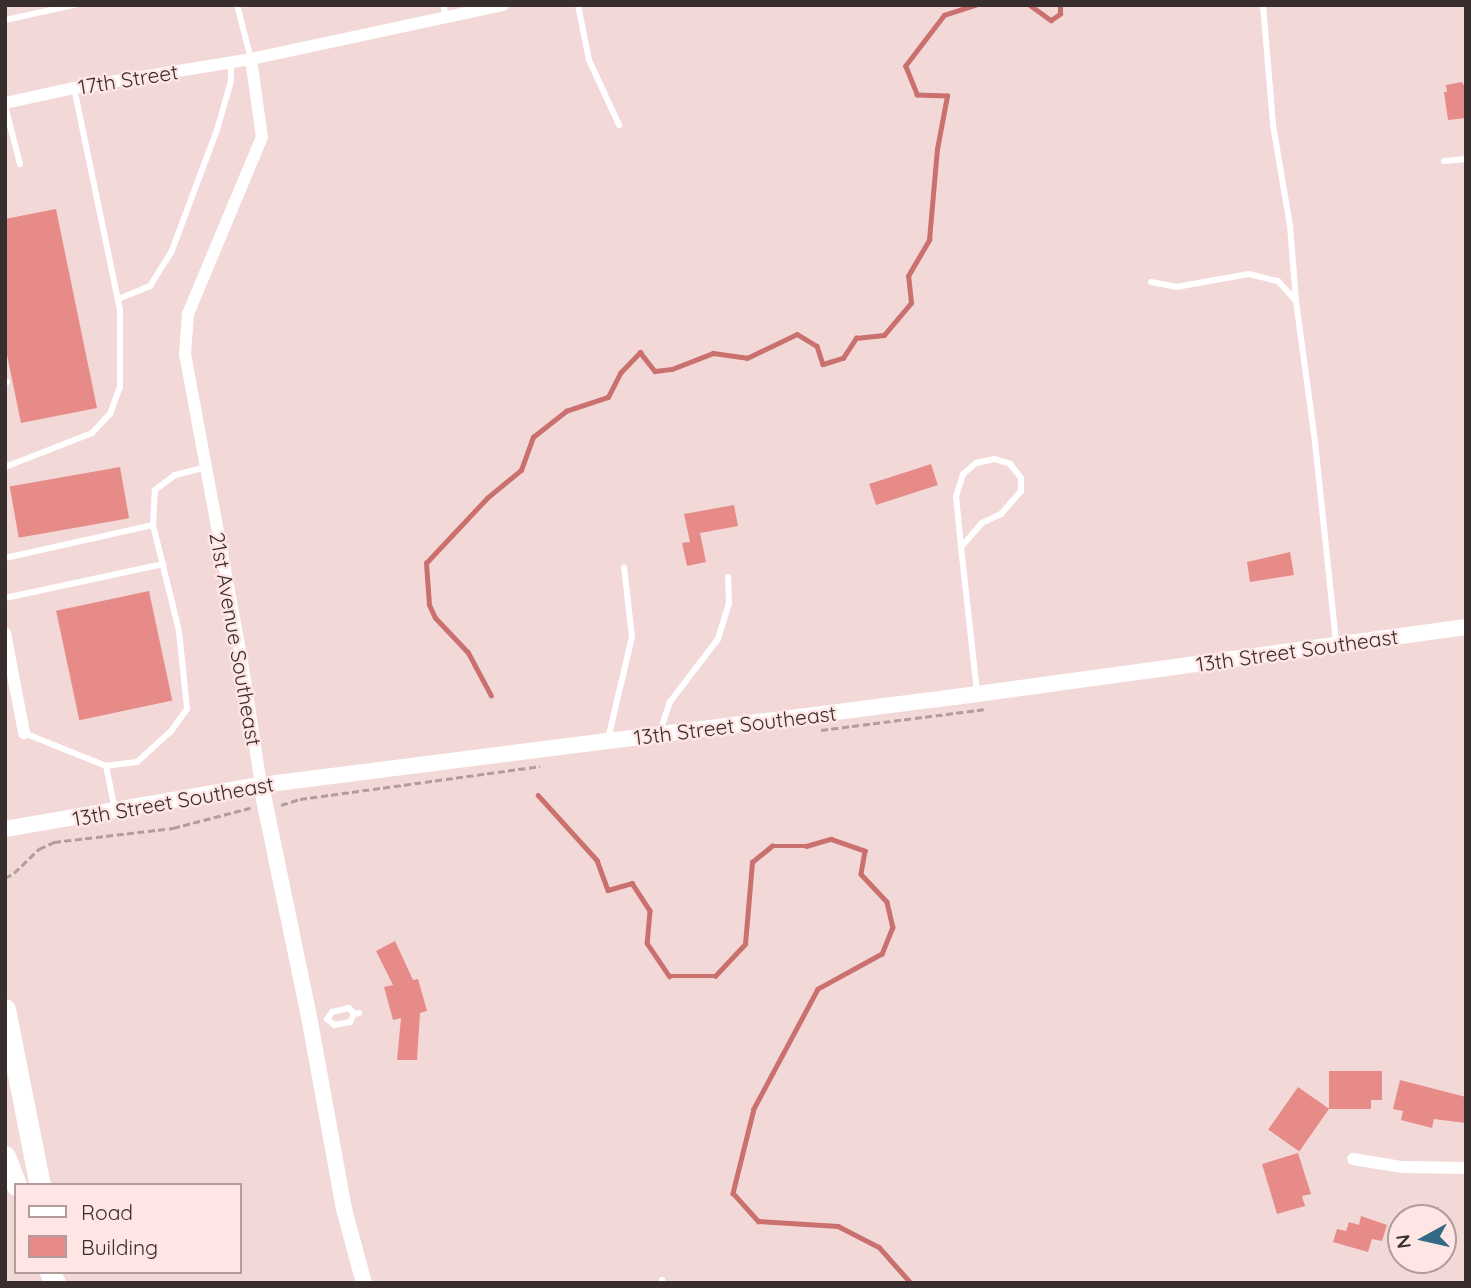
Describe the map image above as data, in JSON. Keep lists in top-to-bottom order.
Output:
{
  "streets": {
    "street": ["17th Street", "21st Avenue Southeast", "13th Street Southeast"]
  },
  "crossings": [
    ["17th Street", "21st Avenue Southeast"],
    ["21st Avenue Southeast", "13th Street Southeast"]
  ],
  "legend": ["Road", "Building"],
  "north": "left"
}
